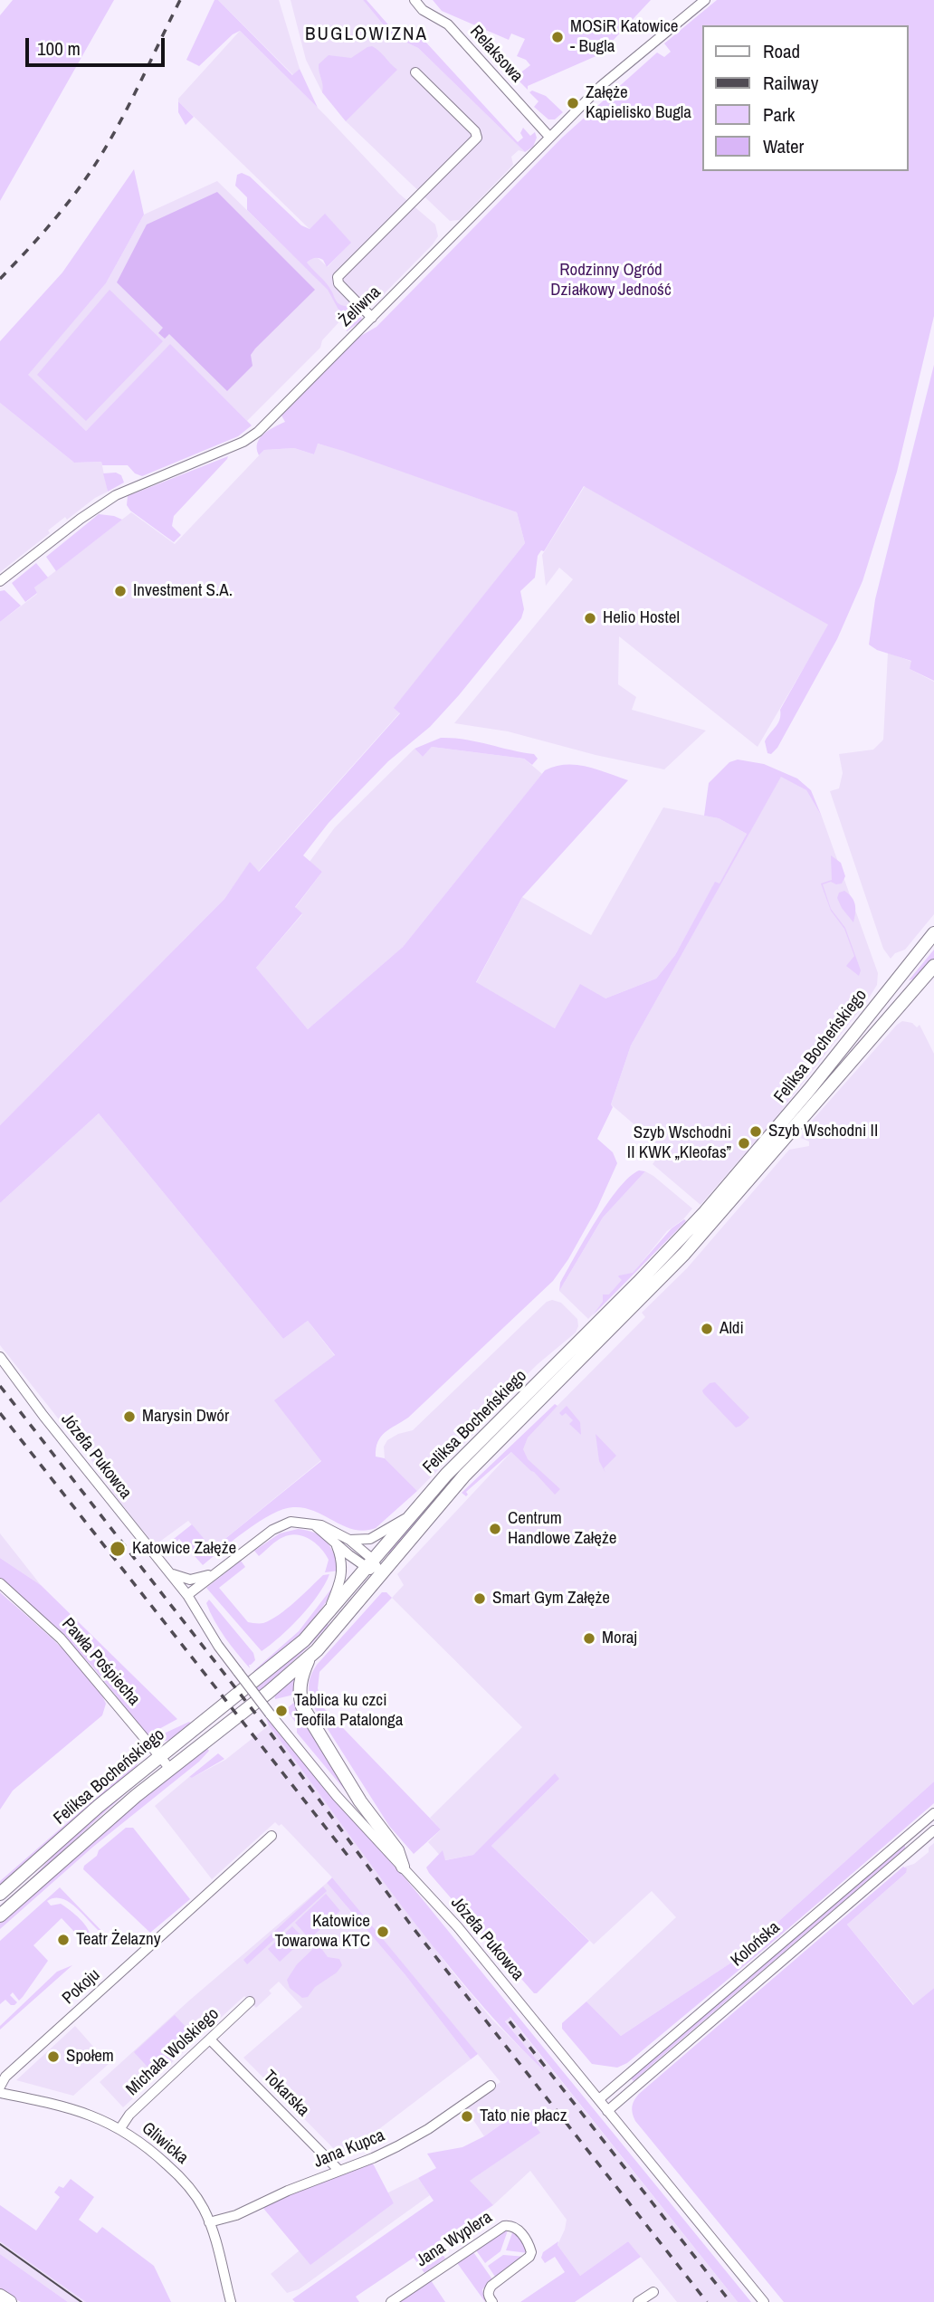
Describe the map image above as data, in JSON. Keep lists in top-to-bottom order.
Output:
{
  "streets": {
    "main road": ["Feliksa Bocheńskiego"],
    "street": [
      "Relaksowa",
      "Żeliwna",
      "Józefa Pukowca",
      "Pawła Pośpiecha",
      "Kolońska",
      "Pokoju",
      "Michała Wolskiego",
      "Tokarska",
      "Gliwicka",
      "Jana Kupca",
      "Jana Wyplera"
    ]
  },
  "crossings": [
    ["Relaksowa", "Żeliwna"],
    ["Feliksa Bocheńskiego", "Pawła Pośpiecha"],
    ["Józefa Pukowca", "Kolońska"],
    ["Michała Wolskiego", "Tokarska"],
    ["Michała Wolskiego", "Gliwicka"],
    ["Tokarska", "Jana Kupca"],
    ["Gliwicka", "Jana Kupca"]
  ],
  "districts": ["BUGLOWIZNA"],
  "parks": ["Rodzinny Ogród Działkowy Jedność"],
  "places": [
    "MOSiR Katowice - Bugla",
    "Załęże Kąpielisko Bugla",
    "Investment S.A.",
    "Helio Hostel",
    "Szyb Wschodni II",
    "Szyb Wschodni II KWK „Kleofas”",
    "Aldi",
    "Marysin Dwór",
    "Centrum Handlowe Załęże",
    "Katowice Załęże",
    "Smart Gym Załęże",
    "Moraj",
    "Tablica ku czci Teofila Patalonga",
    "Katowice Towarowa KTC",
    "Teatr Żelazny",
    "Społem",
    "Tato nie płacz"
  ],
  "legend": [
    "Road",
    "Railway",
    "Park",
    "Water"
  ],
  "scale_bar": "100 m"
}
